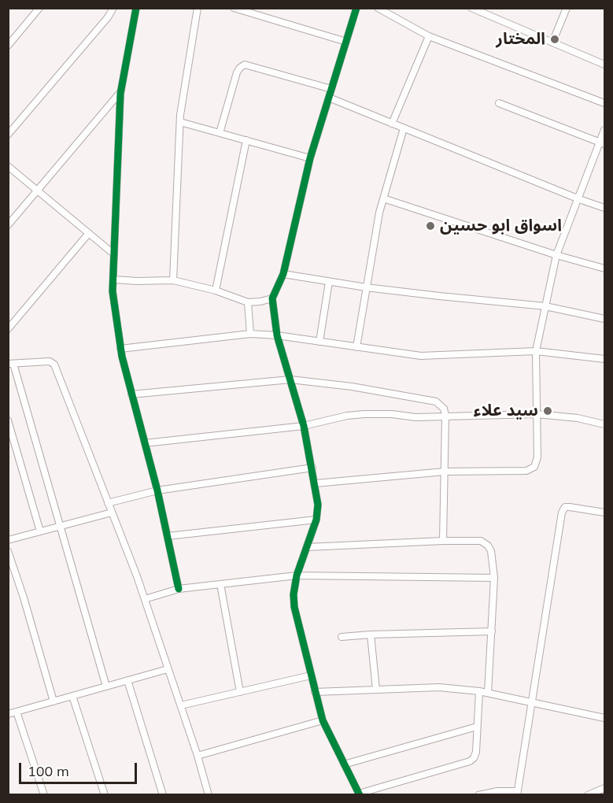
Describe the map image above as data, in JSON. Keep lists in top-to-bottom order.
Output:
{
  "places": ["المختار", "اسواق ابو حسين", "سيد علاء"],
  "scale_bar": "100 m"
}
